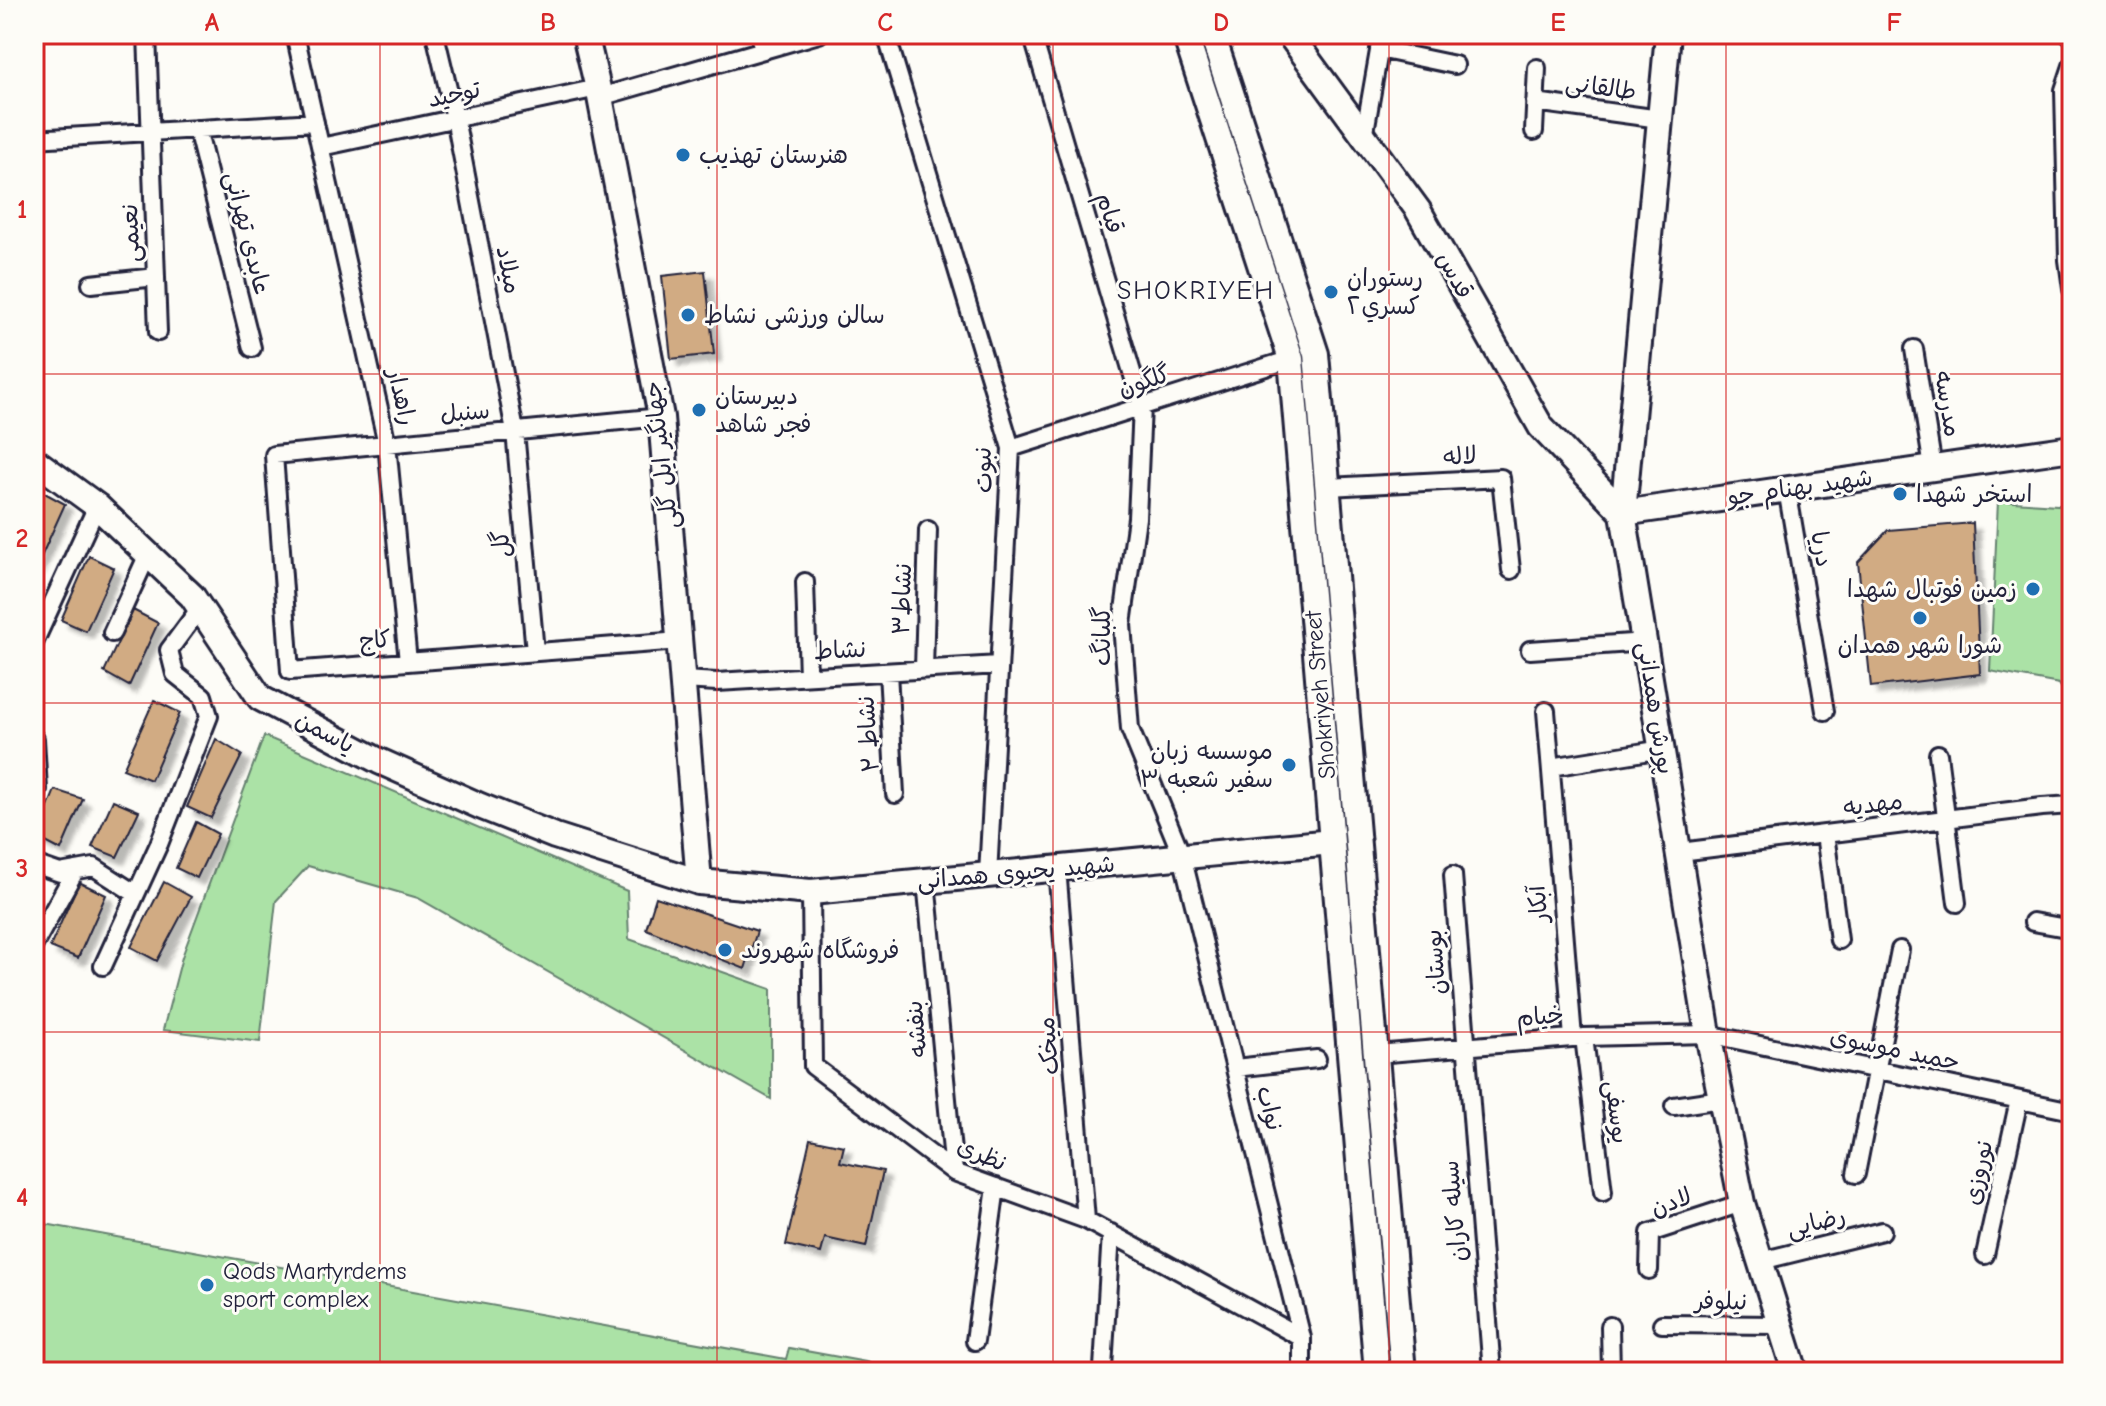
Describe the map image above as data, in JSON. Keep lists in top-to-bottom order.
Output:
{
  "streets": {
    "main road": [
      "قدس",
      "جهانگیر ایل گلی",
      "شهید بهنام جو",
      "Shokriyeh Street",
      "پورش همدانی",
      "یاسمن",
      "شهید یحیوی همدانی"
    ],
    "street": [
      "طالقانی",
      "توحید",
      "قیام",
      "نعیمی",
      "عابدی تهرانی",
      "میلاد",
      "گلگون",
      "راهدار",
      "مدرسه",
      "سنبل",
      "لاله",
      "نبوت",
      "گل",
      "دریا",
      "نشاط۳",
      "گلبانگ",
      "کاج",
      "نشاط",
      "نشاط ۲",
      "مهدیه",
      "آبکار",
      "بوستان",
      "خیام",
      "بنفشه",
      "میخک",
      "حمید موسوی",
      "نواب",
      "یوسفی",
      "نظری",
      "نوروزی",
      "لادن",
      "سیله کاران",
      "رضایی",
      "نیلوفر"
    ]
  },
  "crossings": [
    ["طالقانی", "پورش همدانی"],
    ["توحید", "میلاد"],
    ["توحید", "راهدار"],
    ["توحید", "جهانگیر ایل گلی"],
    ["قیام", "گلگون"],
    ["قیام", "گلبانگ"],
    ["میلاد", "سنبل"],
    ["میلاد", "گل"],
    ["قدس", "شهید بهنام جو"],
    ["قدس", "پورش همدانی"],
    ["گلگون", "نبوت"],
    ["گلگون", "گلبانگ"],
    ["گلگون", "Shokriyeh Street"],
    ["راهدار", "سنبل"],
    ["راهدار", "کاج"],
    ["مدرسه", "شهید بهنام جو"],
    ["سنبل", "جهانگیر ایل گلی"],
    ["سنبل", "گل"],
    ["سنبل", "کاج"],
    ["جهانگیر ایل گلی", "کاج"],
    ["جهانگیر ایل گلی", "نشاط"],
    ["جهانگیر ایل گلی", "یاسمن"],
    ["جهانگیر ایل گلی", "شهید یحیوی همدانی"],
    ["لاله", "Shokriyeh Street"],
    ["نبوت", "نشاط"],
    ["نبوت", "شهید یحیوی همدانی"],
    ["شهید بهنام جو", "دریا"],
    ["شهید بهنام جو", "پورش همدانی"],
    ["گل", "کاج"],
    ["نشاط۳", "نشاط"],
    ["گلبانگ", "شهید یحیوی همدانی"],
    ["گلبانگ", "نواب"],
    ["نشاط", "نشاط ۲"],
    ["Shokriyeh Street", "شهید یحیوی همدانی"],
    ["Shokriyeh Street", "خیام"],
    ["پورش همدانی", "مهدیه"],
    ["پورش همدانی", "خیام"],
    ["پورش همدانی", "حمید موسوی"],
    ["پورش همدانی", "لادن"],
    ["پورش همدانی", "رضایی"],
    ["پورش همدانی", "نیلوفر"],
    ["یاسمن", "شهید یحیوی همدانی"],
    ["شهید یحیوی همدانی", "بنفشه"],
    ["شهید یحیوی همدانی", "میخک"],
    ["شهید یحیوی همدانی", "نواب"],
    ["شهید یحیوی همدانی", "نظری"],
    ["آبکار", "خیام"],
    ["آبکار", "یوسفی"],
    ["بوستان", "خیام"],
    ["بوستان", "سیله کاران"],
    ["خیام", "حمید موسوی"],
    ["خیام", "یوسفی"],
    ["خیام", "سیله کاران"],
    ["بنفشه", "نظری"],
    ["میخک", "نظری"],
    ["حمید موسوی", "نوروزی"],
    ["نواب", "نظری"]
  ],
  "districts": ["SHOKRIYEH"],
  "places": [
    "هنرستان تهذیب",
    "رستوران کسري٢",
    "سالن ورزشی نشاط",
    "دبیرستان فجر شاهد",
    "استخر شهدا",
    "زمین فوتبال شهدا",
    "شورا شهر همدان",
    "موسسه زبان سفیر شعبه ۳",
    "فروشگاه شهروند",
    "Qods Martyrdems sport complex"
  ],
  "grid": {
    "columns": [
      "A",
      "B",
      "C",
      "D",
      "E",
      "F"
    ],
    "rows": [
      "1",
      "2",
      "3",
      "4"
    ]
  }
}
